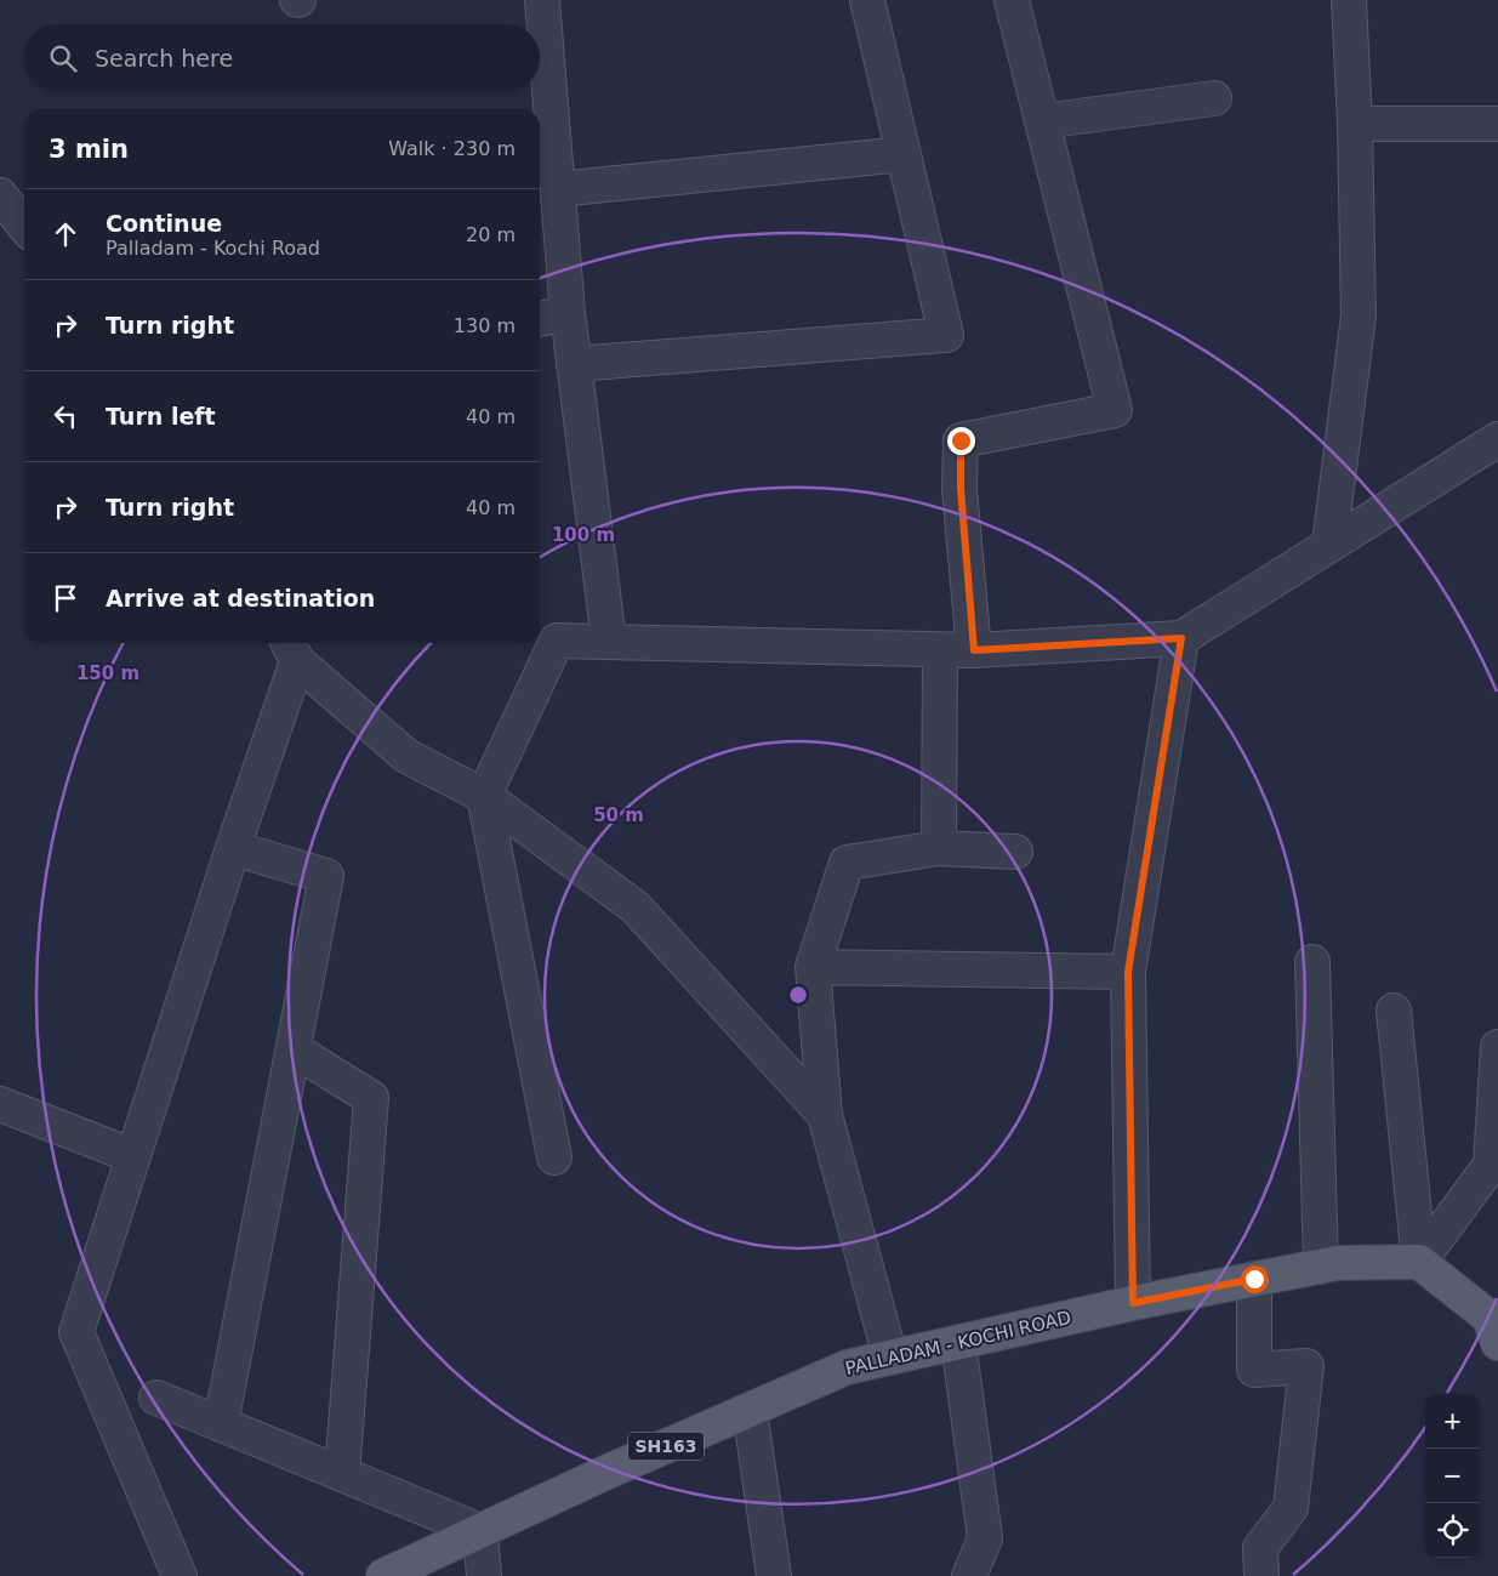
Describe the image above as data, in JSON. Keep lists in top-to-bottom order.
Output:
{
  "streets": {
    "main road": ["PALLADAM - KOCHI ROAD", "SH163"]
  },
  "page": {
    "search": "Search here",
    "heading": ["3 min", "Walk · 230 m"],
    "list": [
      ["Continue", "Palladam - Kochi Road", "20 m"],
      ["Turn right", "130 m"],
      ["Turn left", "40 m"],
      ["Turn right", "40 m"],
      "Arrive at destination"
    ],
    "map_buttons": ["+", "−"]
  },
  "rings": ["100 m", "150 m", "50 m"]
}
